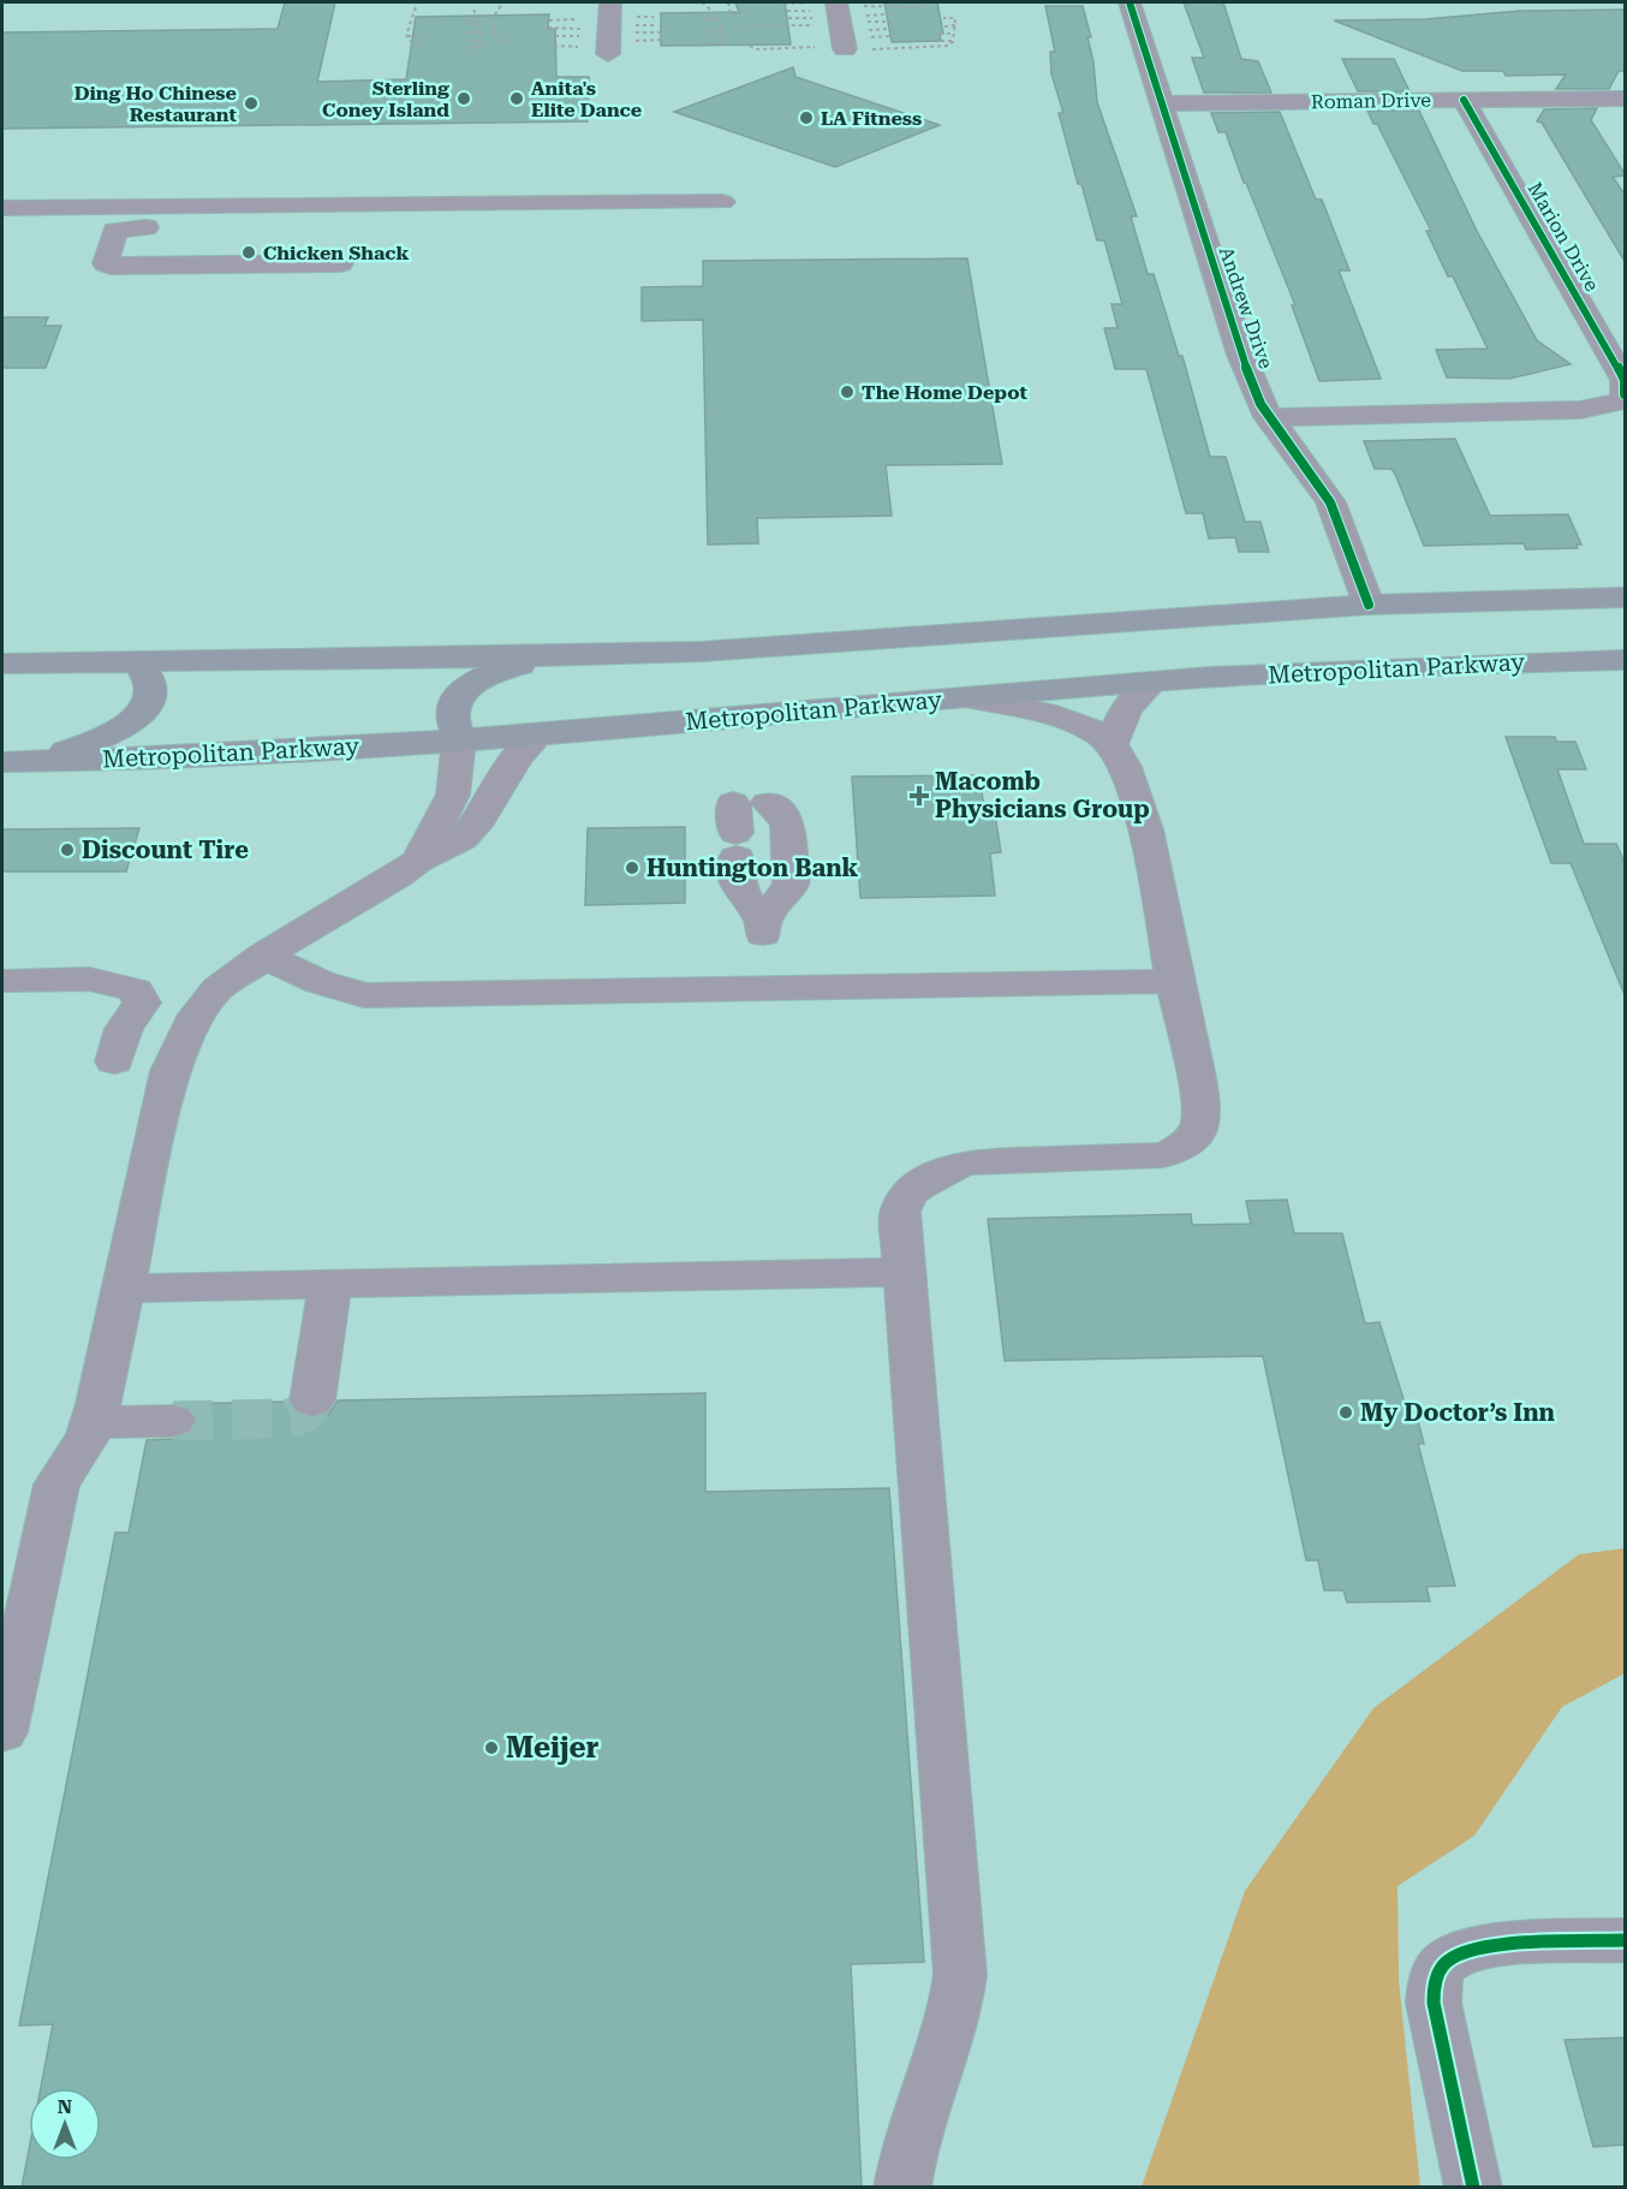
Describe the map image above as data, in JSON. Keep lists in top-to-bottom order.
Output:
{
  "streets": {
    "main road": ["Metropolitan Parkway"],
    "street": ["Roman Drive", "Marion Drive", "Andrew Drive"]
  },
  "crossings": [
    ["Roman Drive", "Marion Drive"],
    ["Roman Drive", "Andrew Drive"],
    ["Marion Drive", "Andrew Drive"]
  ],
  "places": {
    "other": [
      "Sterling Coney Island",
      "Anita's Elite Dance",
      "Ding Ho Chinese Restaurant",
      "LA Fitness",
      "Chicken Shack",
      "The Home Depot",
      "Discount Tire",
      "Huntington Bank",
      "My Doctor’s Inn",
      "Meijer"
    ],
    "health": ["Macomb Physicians Group"]
  },
  "north": "top"
}
